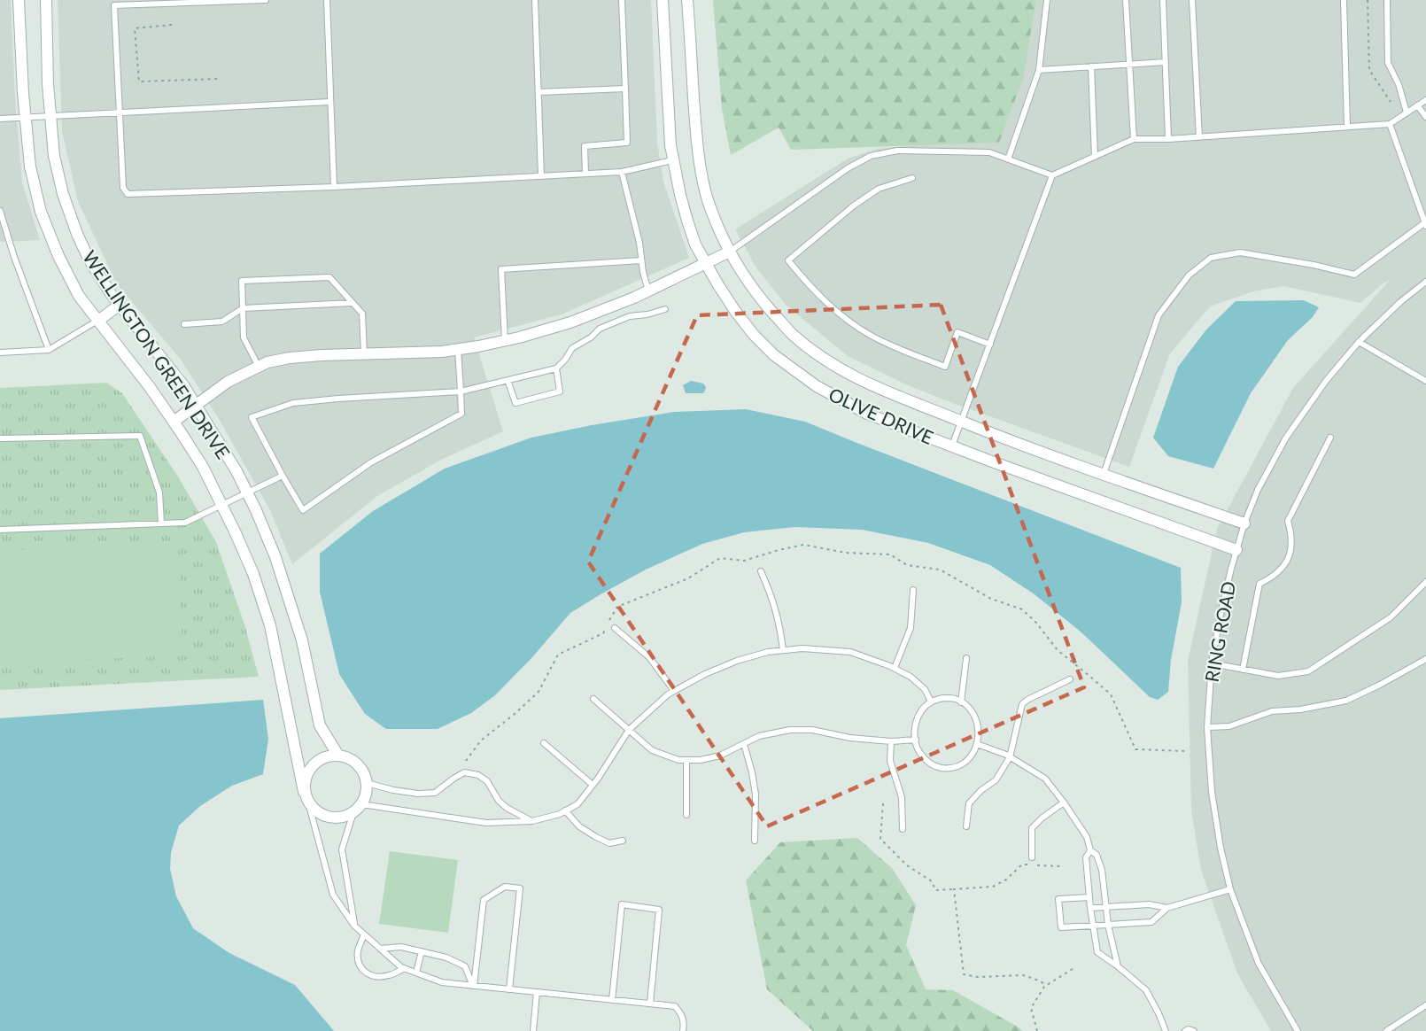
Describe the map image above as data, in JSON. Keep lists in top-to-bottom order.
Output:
{
  "streets": {
    "street": ["WELLINGTON GREEN DRIVE", "OLIVE DRIVE"],
    "lane": ["RING ROAD"]
  },
  "crossings": [
    ["OLIVE DRIVE", "RING ROAD"]
  ]
}
